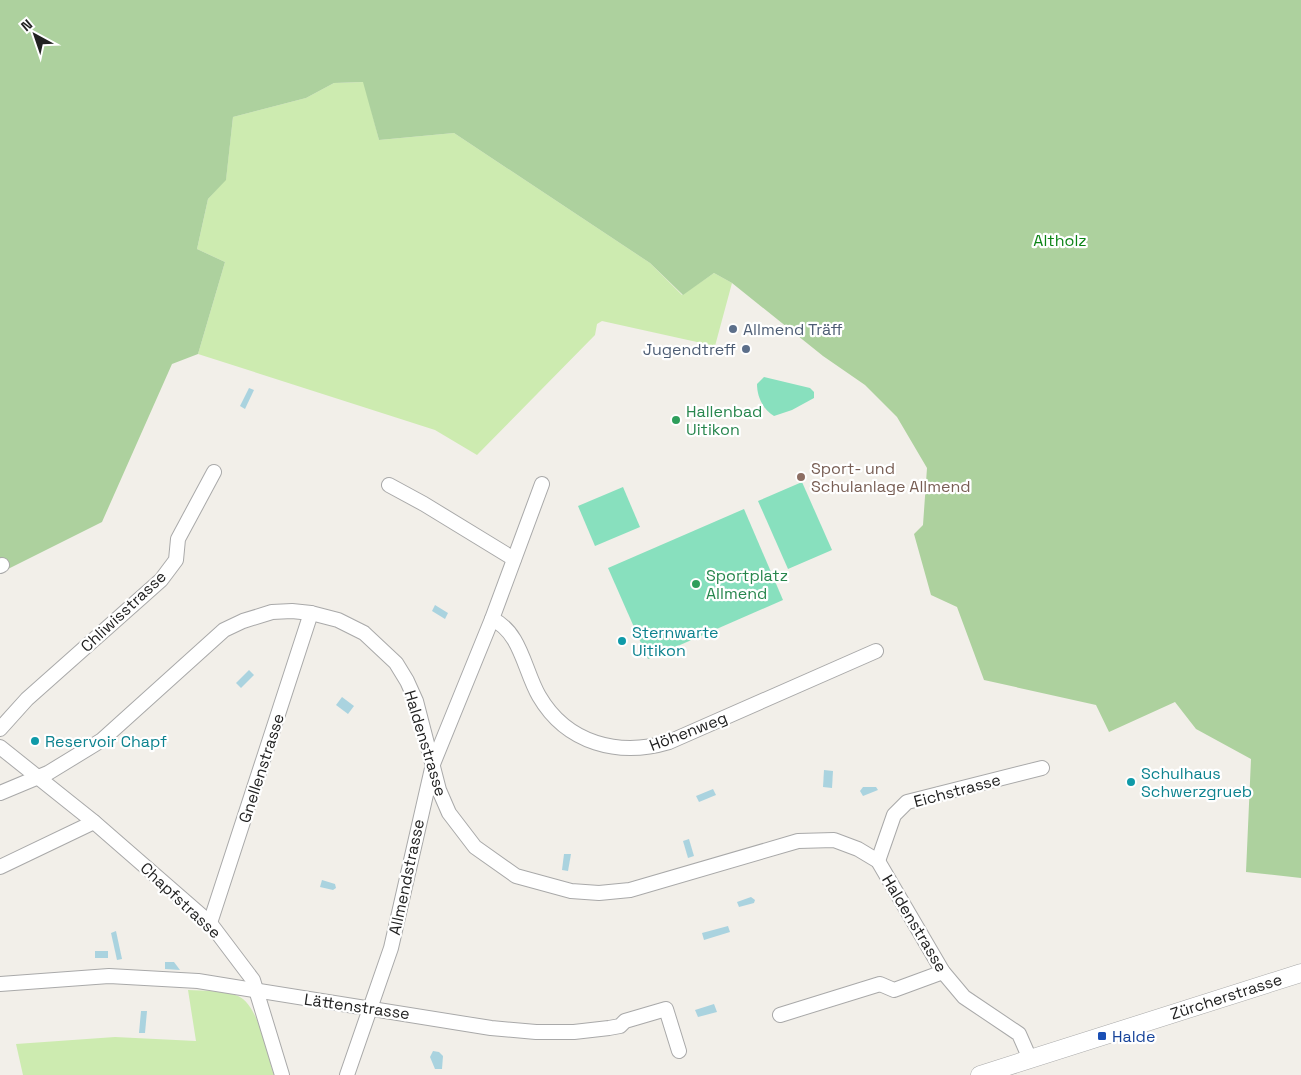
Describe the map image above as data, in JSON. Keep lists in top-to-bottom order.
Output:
{
  "streets": {
    "street": [
      "Chliwisstrasse",
      "Höhenweg",
      "Haldenstrasse",
      "Gnellenstrasse",
      "Eichstrasse",
      "Allmendstrasse",
      "Chapfstrasse",
      "Zürcherstrasse",
      "Lättenstrasse"
    ]
  },
  "crossings": [
    ["Höhenweg", "Allmendstrasse"],
    ["Haldenstrasse", "Gnellenstrasse"],
    ["Haldenstrasse", "Eichstrasse"],
    ["Haldenstrasse", "Allmendstrasse"],
    ["Haldenstrasse", "Chapfstrasse"],
    ["Haldenstrasse", "Zürcherstrasse"],
    ["Gnellenstrasse", "Chapfstrasse"],
    ["Allmendstrasse", "Lättenstrasse"],
    ["Chapfstrasse", "Lättenstrasse"]
  ],
  "parks": ["Altholz"],
  "places": {
    "other": [
      "Allmend Träff",
      "Jugendtreff",
      "Hallenbad Uitikon",
      "Sport- und Schulanlage Allmend",
      "Sportplatz Allmend",
      "Sternwarte Uitikon",
      "Reservoir Chapf",
      "Schulhaus Schwerzgrueb"
    ],
    "transit": ["Halde"]
  },
  "north": "top left"
}
